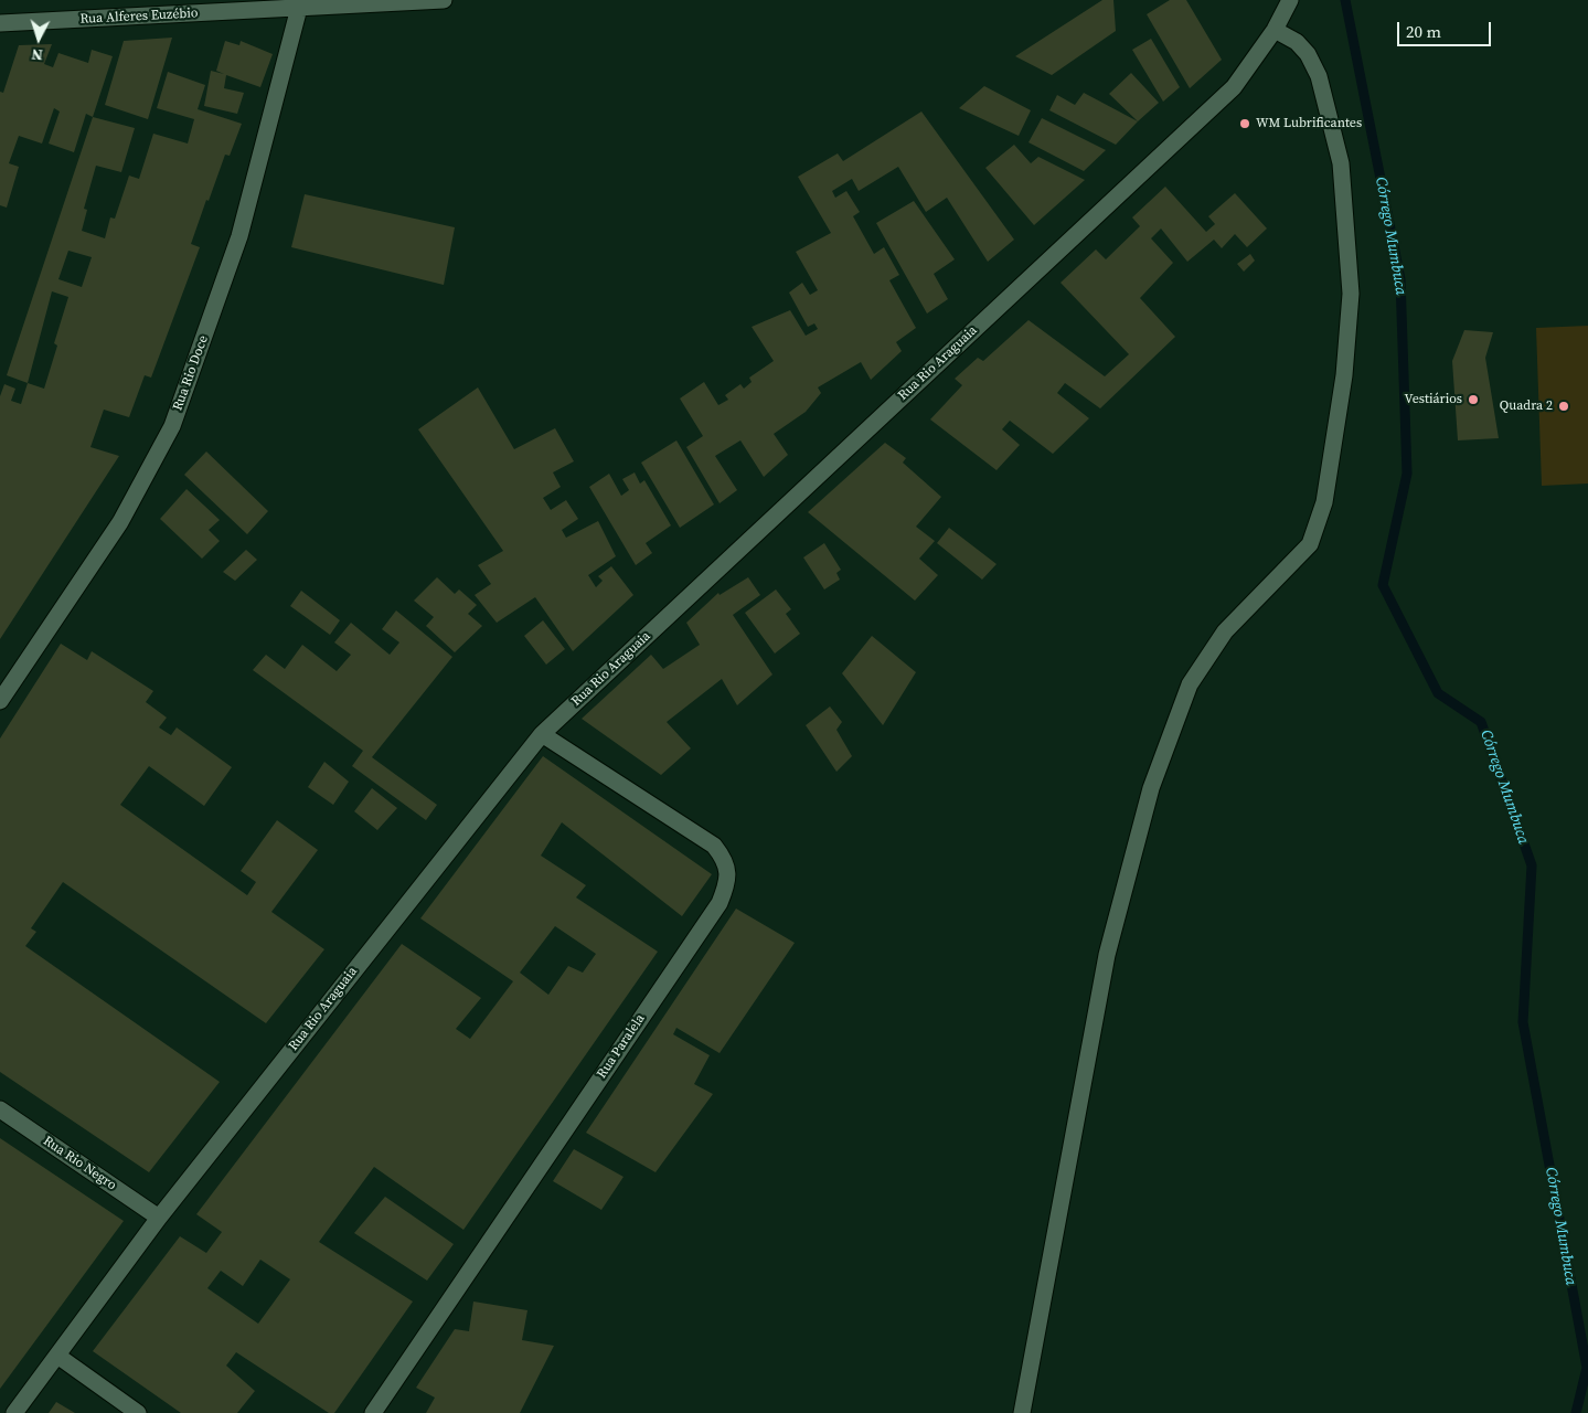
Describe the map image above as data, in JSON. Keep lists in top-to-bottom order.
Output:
{
  "streets": {
    "street": [
      "Rua Alferes Euzébio",
      "Rua Rio Araguaia",
      "Rua Rio Doce",
      "Rua Paralela",
      "Rua Rio Negro"
    ]
  },
  "crossings": [
    ["Rua Alferes Euzébio", "Rua Rio Doce"],
    ["Rua Rio Araguaia", "Rua Paralela"],
    ["Rua Rio Araguaia", "Rua Rio Negro"]
  ],
  "water": ["Córrego Mumbuca"],
  "places": ["WM Lubrificantes", "Vestiários", "Quadra 2"],
  "scale_bar": "20 m",
  "north": "bottom"
}
